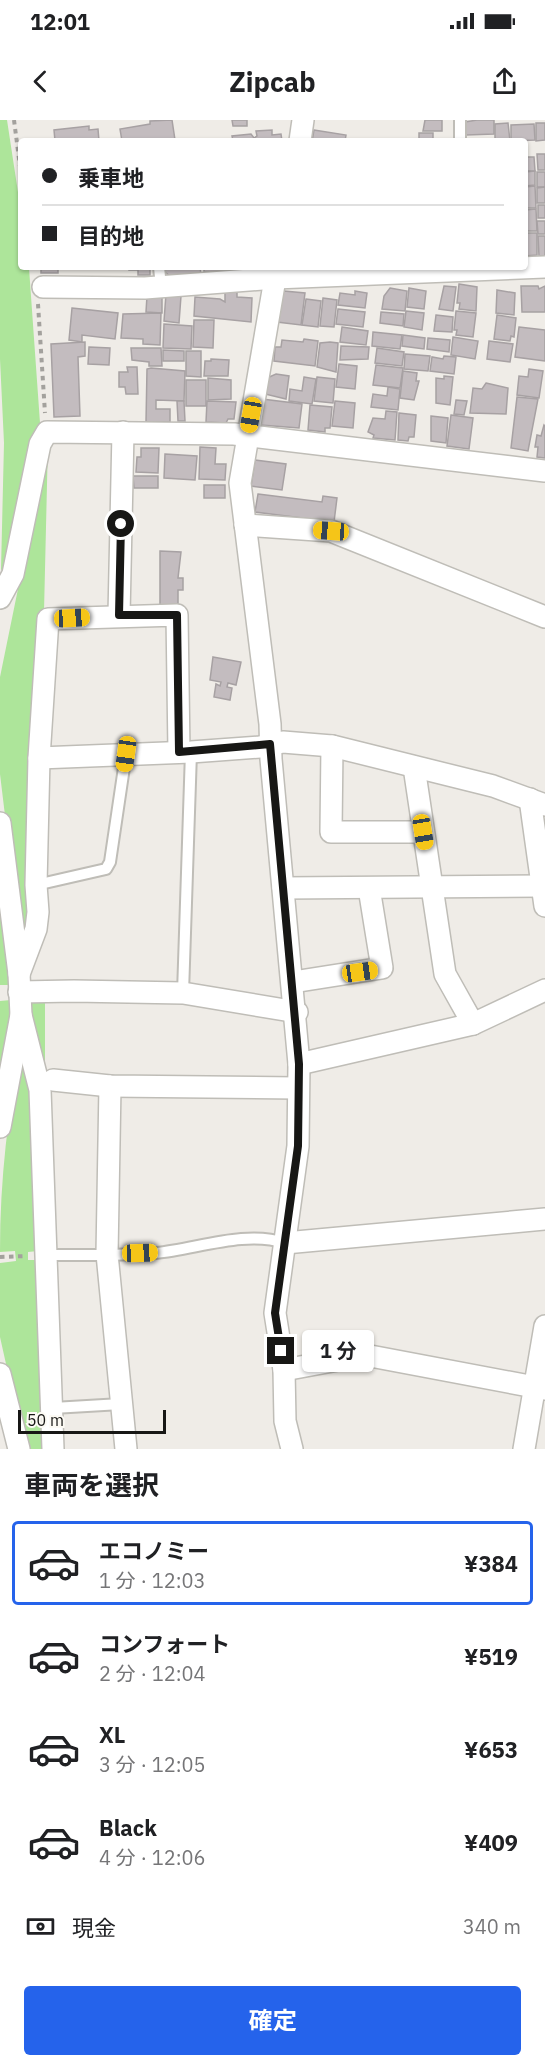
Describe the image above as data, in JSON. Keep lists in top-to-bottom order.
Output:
{
  "scale_bar": "50 m",
  "page": {
    "status": "12:01",
    "header": "Zipcab",
    "banner": ["乗車地", "目的地"],
    "bubble": "1 分",
    "scale": "50 m",
    "heading": "車両を選択",
    "list": [
      {
        "name": "エコノミー",
        "note": "1 分 · 12:03",
        "value": "¥384"
      },
      {
        "name": "コンフォート",
        "note": "2 分 · 12:04",
        "value": "¥519"
      },
      {
        "name": "XL",
        "note": "3 分 · 12:05",
        "value": "¥653"
      },
      {
        "name": "Black",
        "note": "4 分 · 12:06",
        "value": "¥409"
      }
    ],
    "pay": ["現金", "340 m"],
    "buttons": "確定"
  }
}
